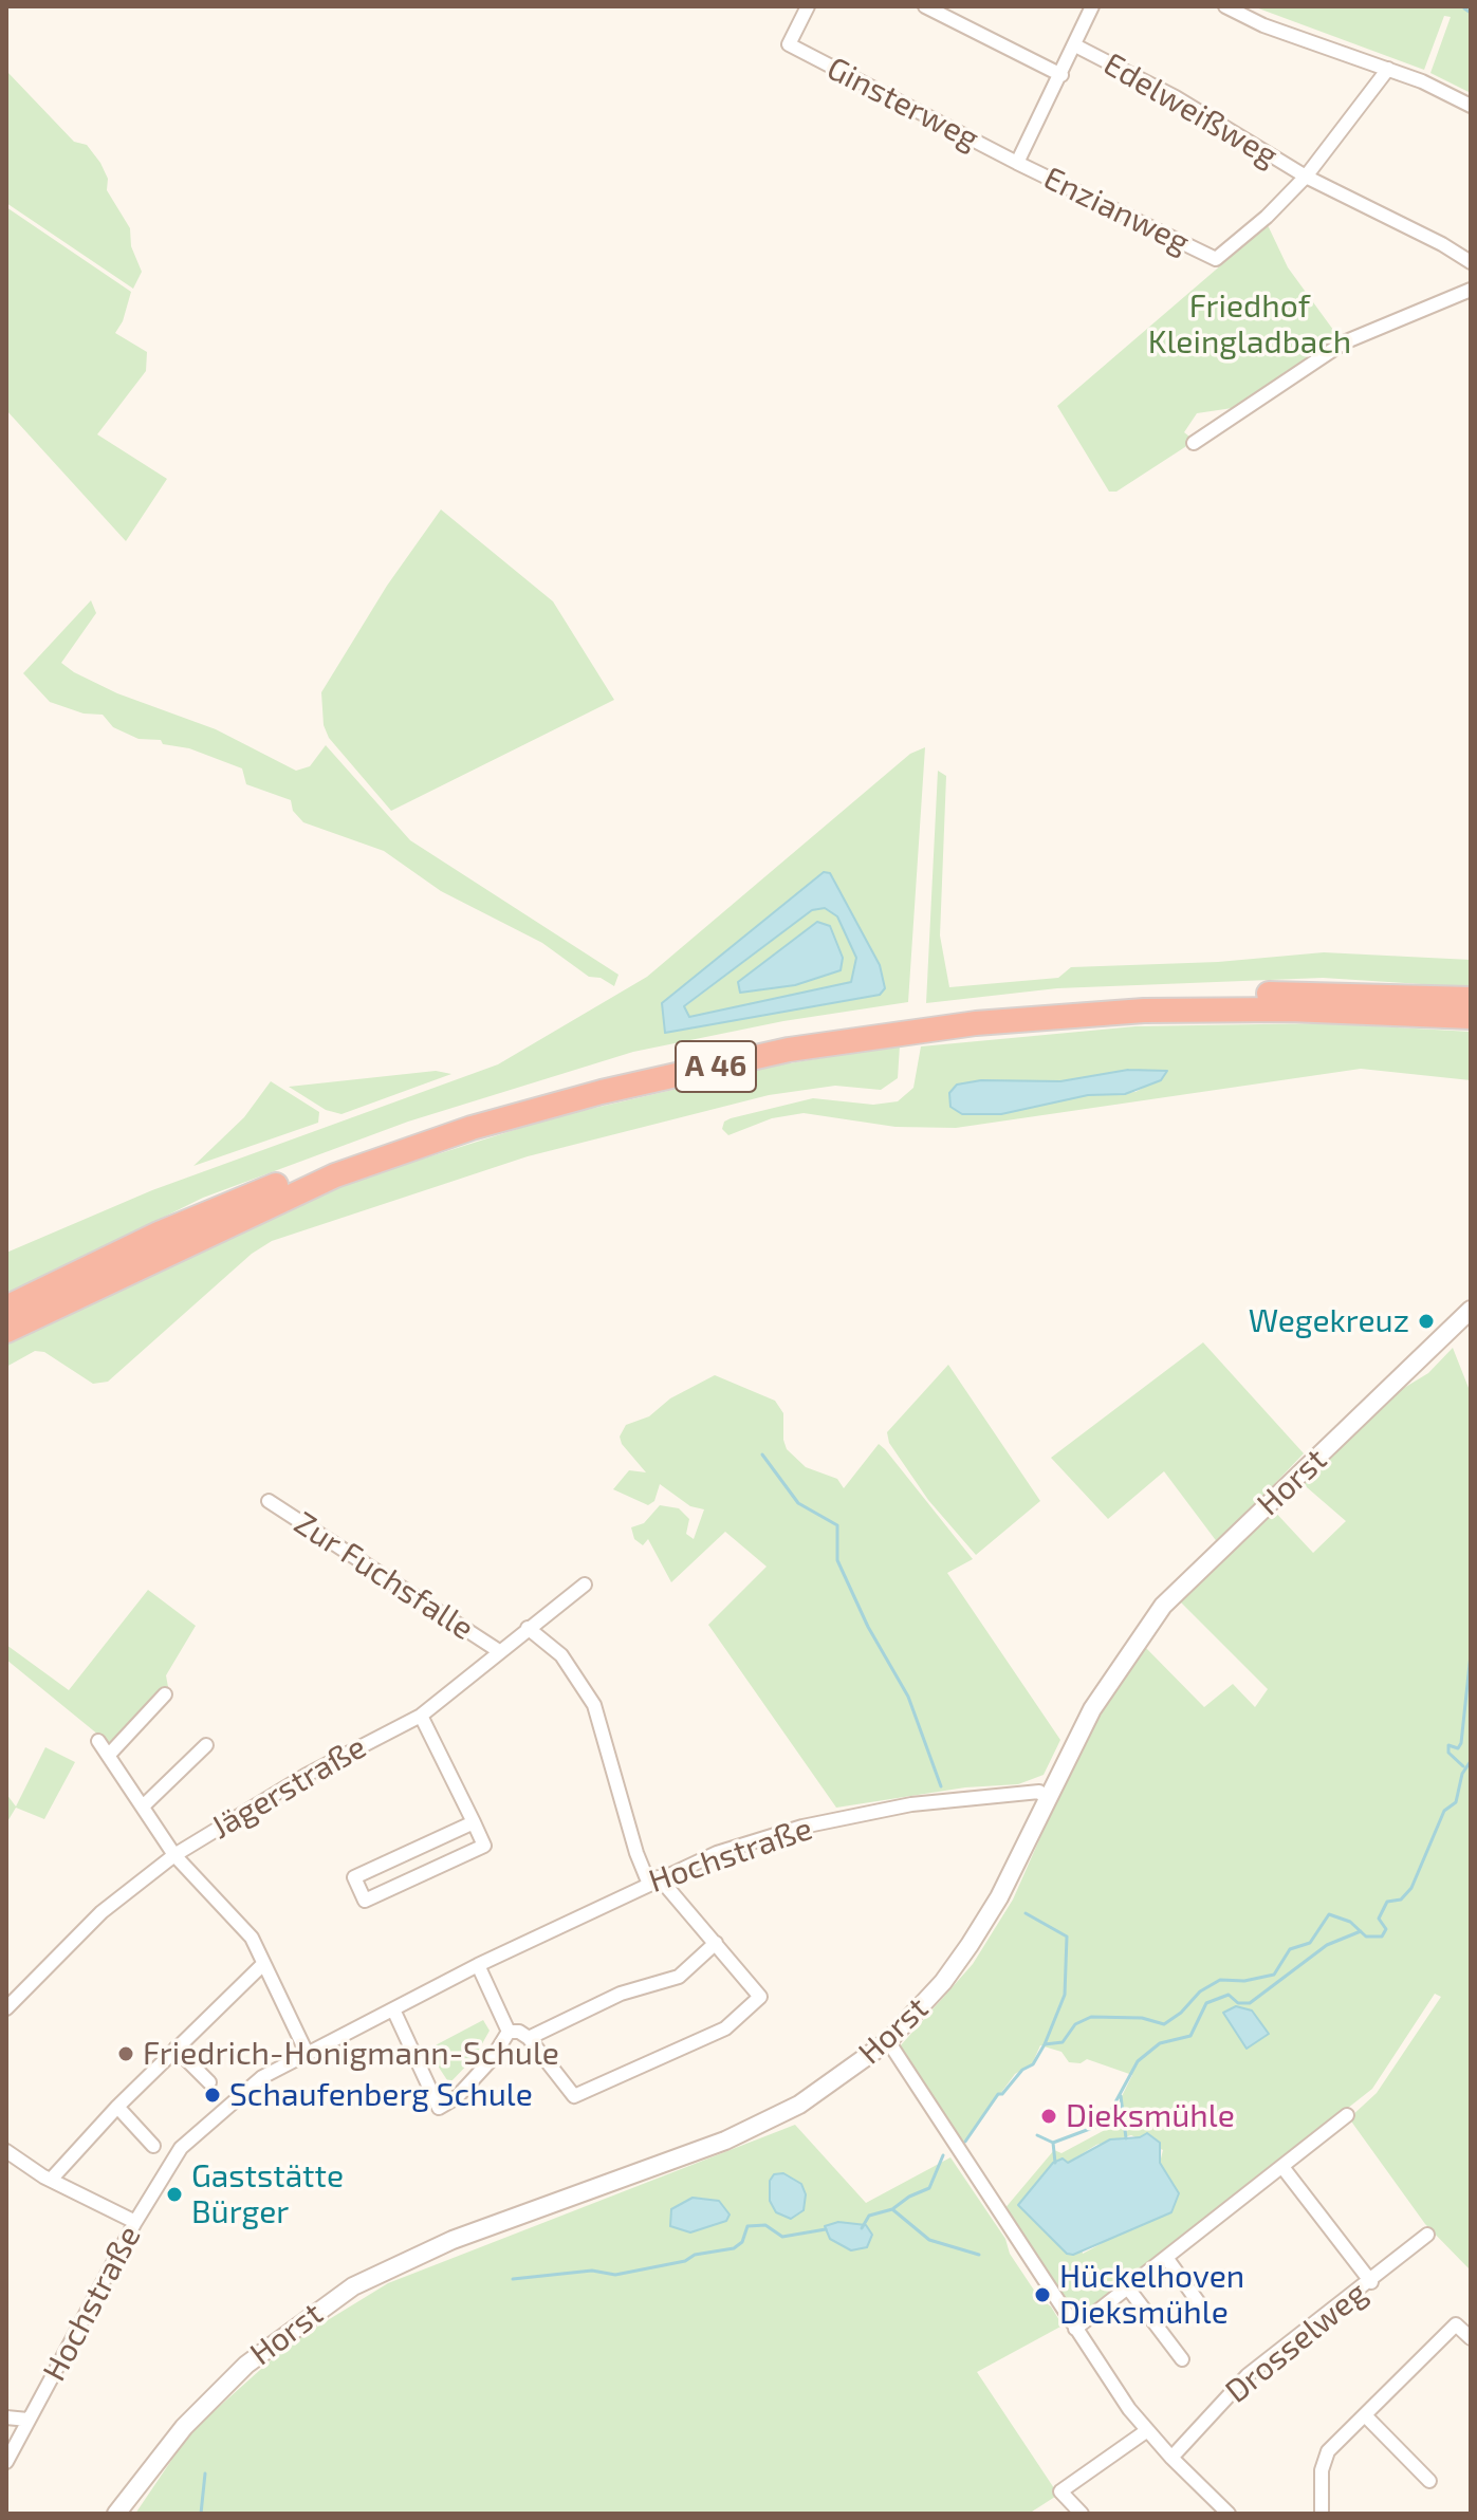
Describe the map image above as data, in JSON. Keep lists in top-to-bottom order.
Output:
{
  "streets": {
    "highway": ["A 46"],
    "street": [
      "Ginsterweg",
      "Edelweißweg",
      "Enzianweg",
      "Horst",
      "Zur Fuchsfalle",
      "Jägerstraße",
      "Hochstraße",
      "Drosselweg"
    ]
  },
  "crossings": [
    ["Ginsterweg", "Enzianweg"],
    ["Edelweißweg", "Enzianweg"],
    ["Horst", "Hochstraße"],
    ["Zur Fuchsfalle", "Jägerstraße"]
  ],
  "parks": ["Friedhof Kleingladbach"],
  "places": [
    "Wegekreuz",
    "Friedrich-Honigmann-Schule",
    "Schaufenberg Schule",
    "Dieksmühle",
    "Gaststätte Bürger",
    "Hückelhoven Dieksmühle"
  ]
}
